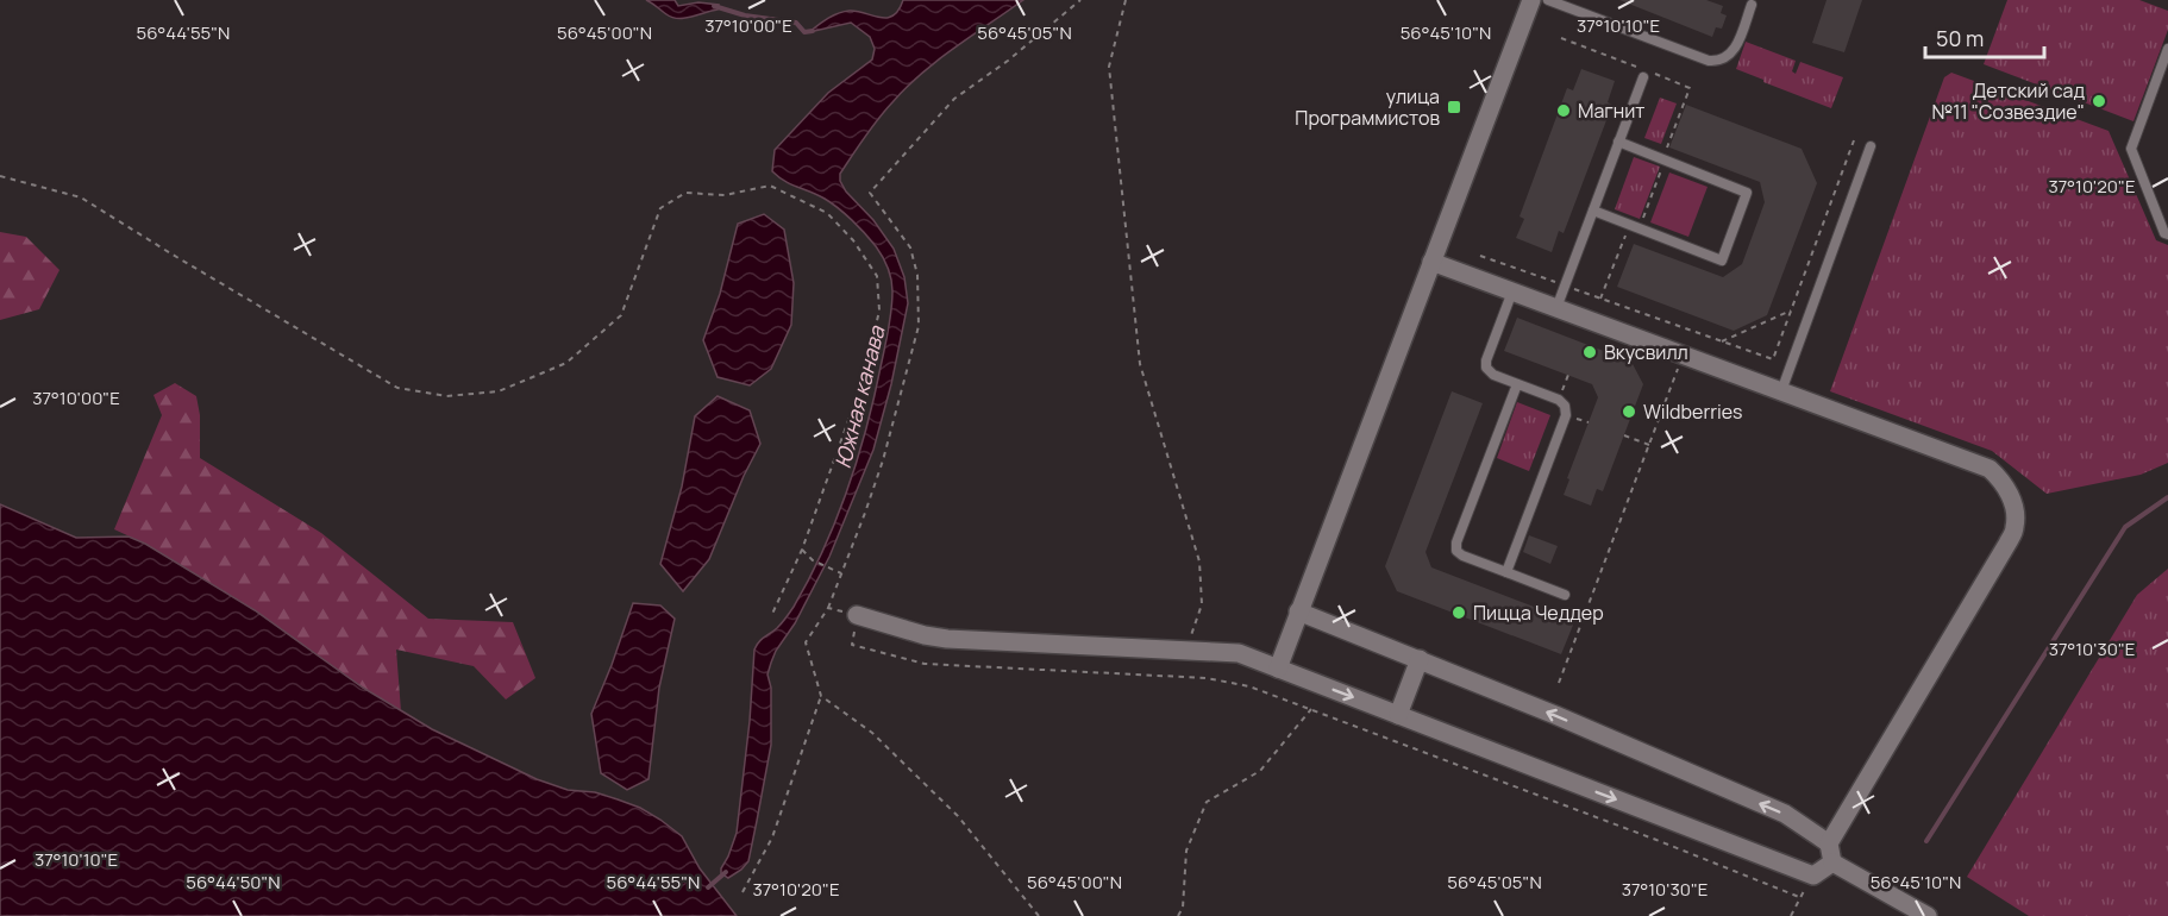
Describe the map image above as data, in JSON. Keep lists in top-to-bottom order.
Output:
{
  "water": ["Южная канава"],
  "places": {
    "other": [
      "Детский сад №11 \"Созвездие\"",
      "Магнит",
      "Вкусвилл",
      "Wildberries",
      "Пицца Чеддер"
    ],
    "transit": ["улица Программистов"]
  },
  "scale_bar": "50 m",
  "coordinates": [
    "37°10'00\"E",
    "37°10'10\"E",
    "56°44'55\"N",
    "56°45'00\"N",
    "56°45'05\"N",
    "56°45'10\"N",
    "37°10'20\"E",
    "37°10'30\"E",
    "56°44'50\"N"
  ]
}
